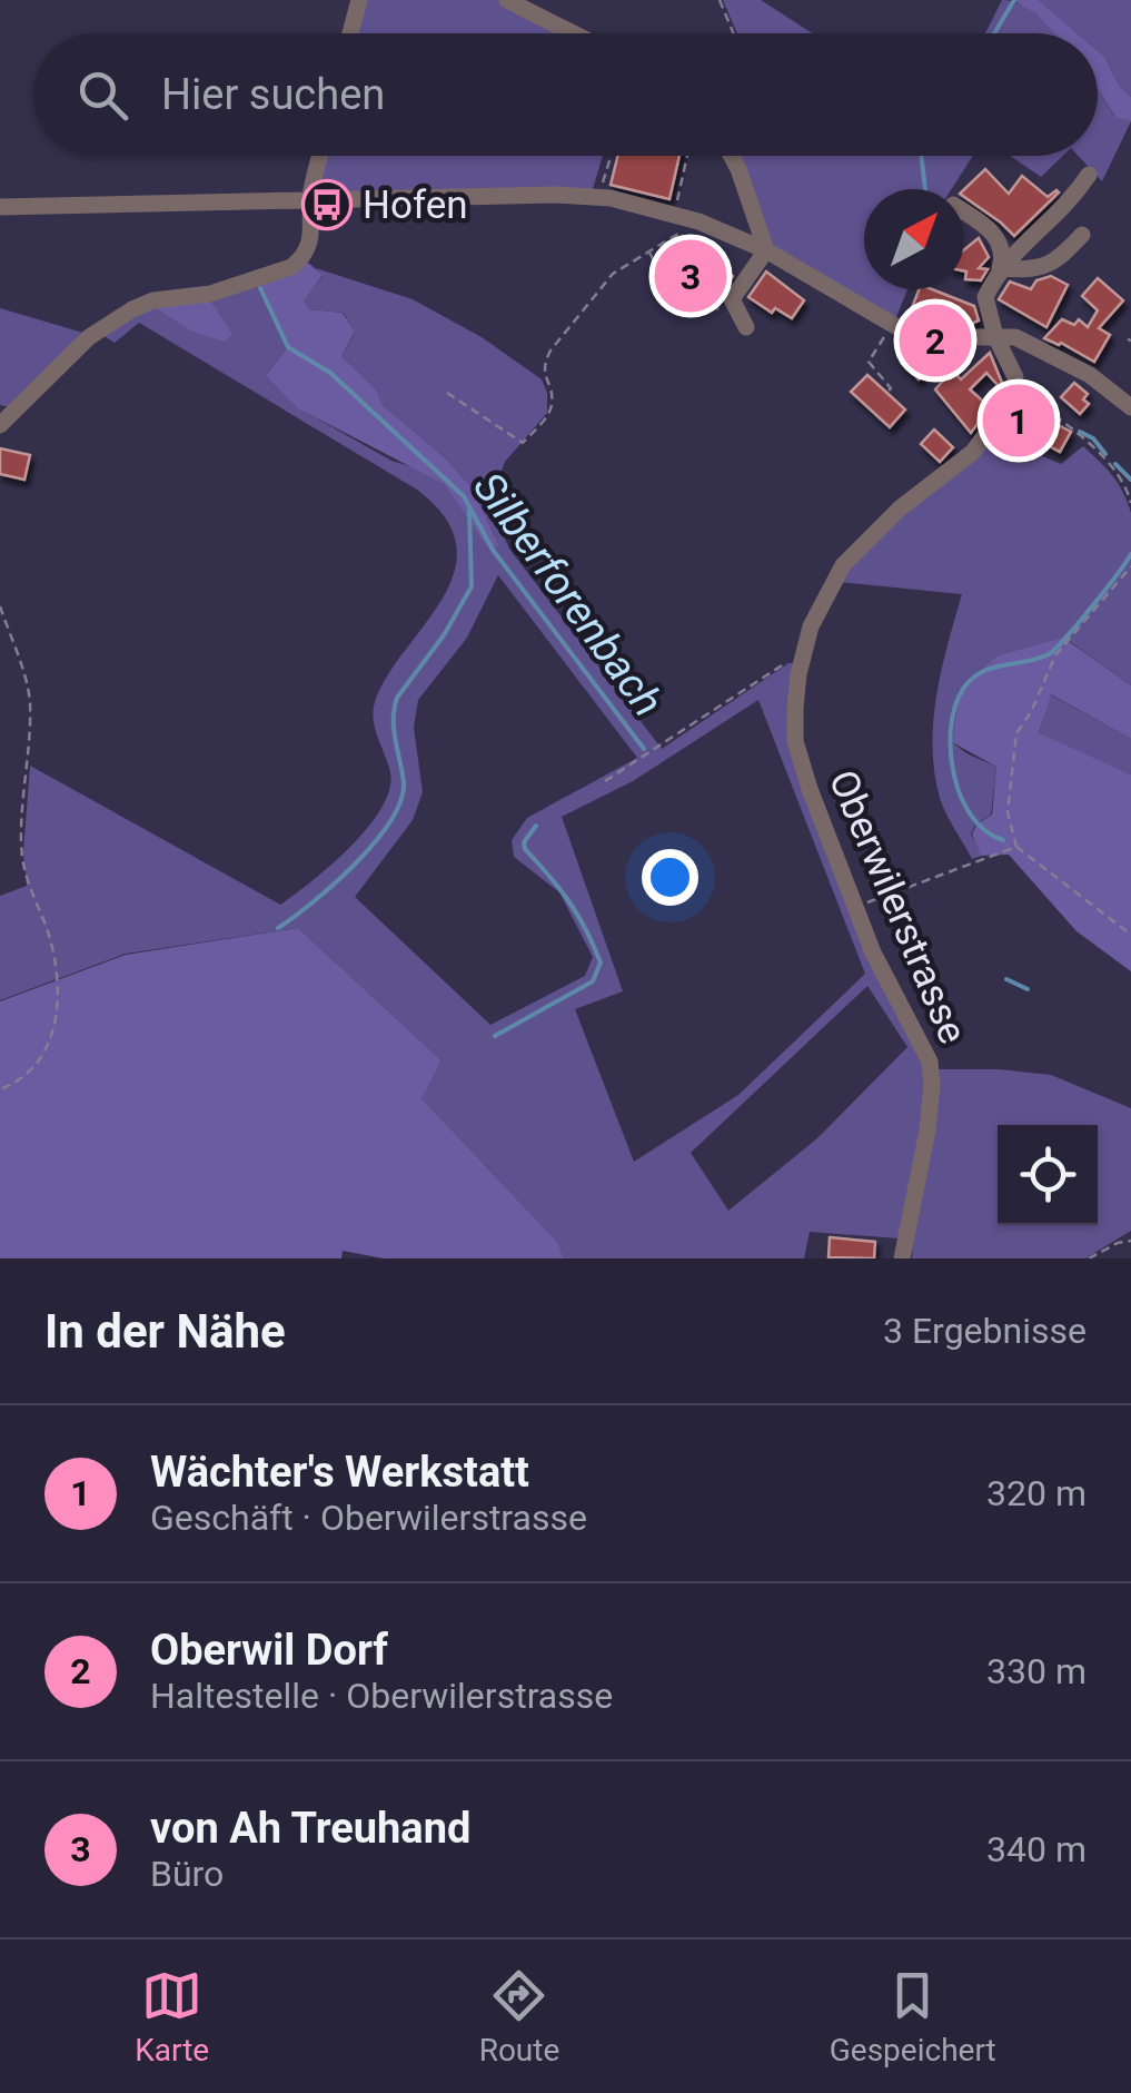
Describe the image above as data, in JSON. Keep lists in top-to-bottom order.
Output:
{
  "streets": {
    "street": ["Oberwilerstrasse"]
  },
  "water": ["Silberforenbach"],
  "places": {
    "bus stop": ["Hofen"]
  },
  "north": "top right",
  "page": {
    "search": "Hier suchen",
    "pins": ["3", "2", "1"],
    "heading": ["In der Nähe", "3 Ergebnisse"],
    "list": [
      {
        "mark": "1",
        "name": "Wächter's Werkstatt",
        "note": "Geschäft · Oberwilerstrasse",
        "value": "320 m"
      },
      {
        "mark": "2",
        "name": "Oberwil Dorf",
        "note": "Haltestelle · Oberwilerstrasse",
        "value": "330 m"
      },
      {
        "mark": "3",
        "name": "von Ah Treuhand",
        "note": "Büro",
        "value": "340 m"
      }
    ],
    "nav": ["Karte", "Route", "Gespeichert"]
  }
}
